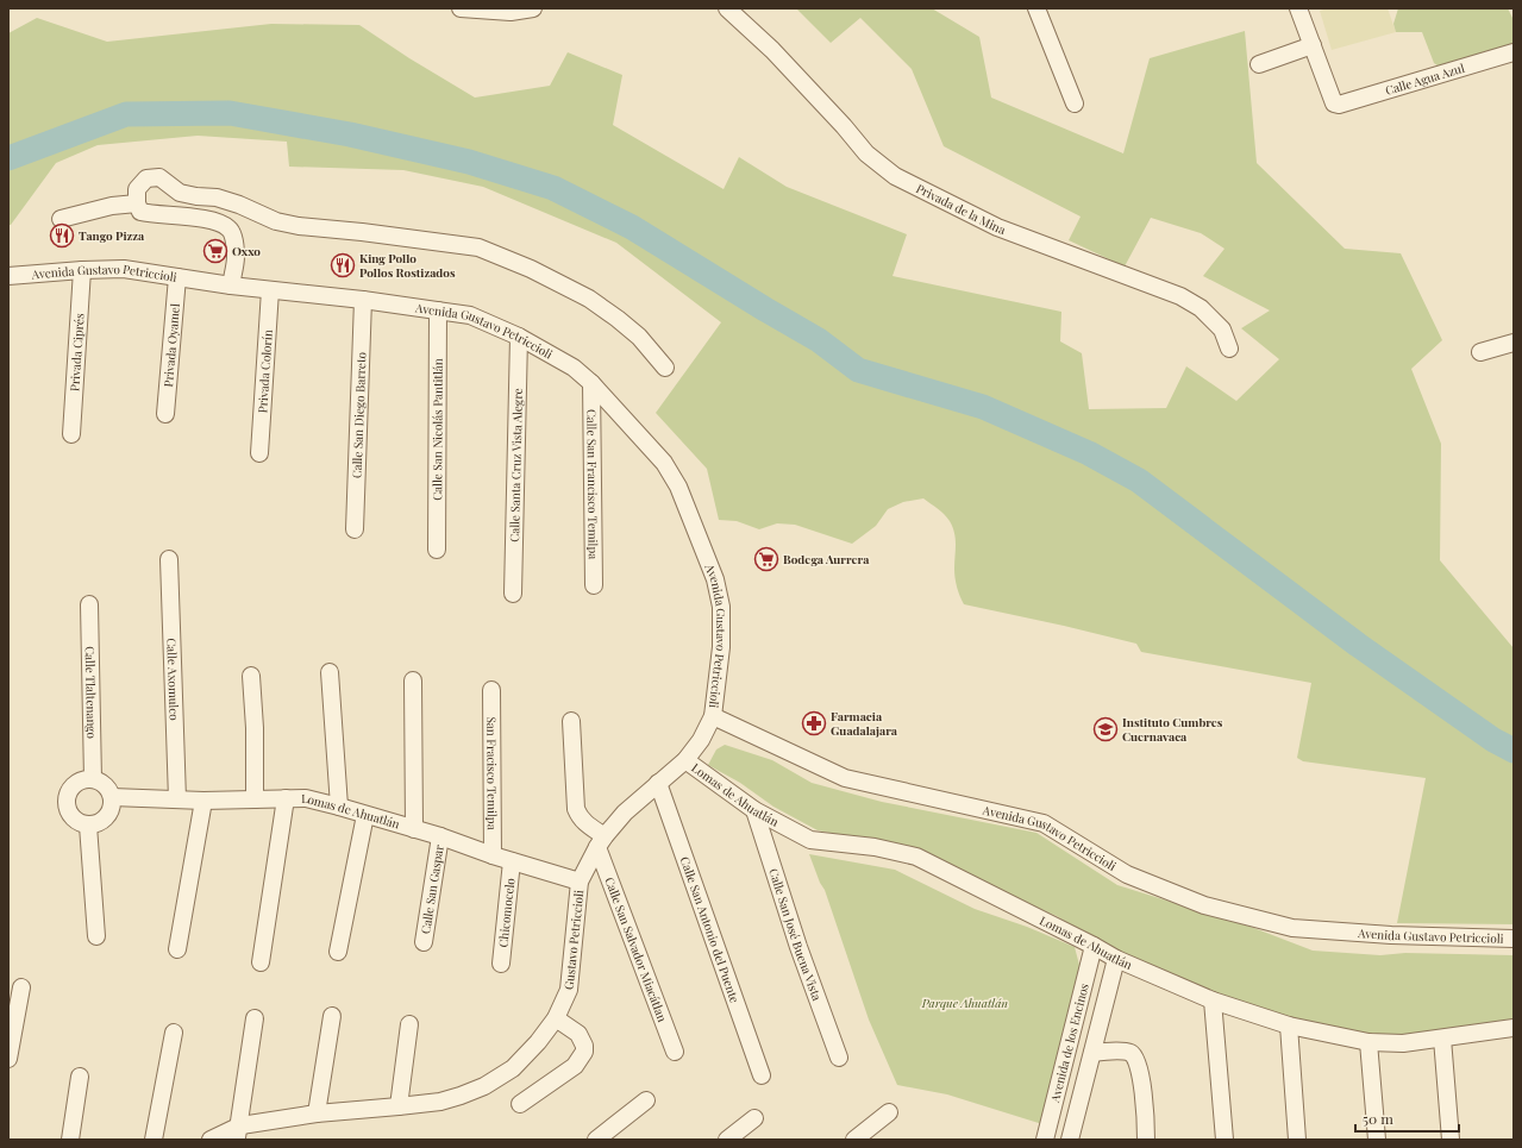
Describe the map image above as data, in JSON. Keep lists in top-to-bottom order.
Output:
{
  "streets": {
    "street": [
      "Calle Agua Azul",
      "Privada de la Mina",
      "Avenida Gustavo Petriccioli",
      "Privada Oyamel",
      "Privada Ciprés",
      "Privada Colorín",
      "Calle San Diego Barreto",
      "Calle San Nicolás Pantitlán",
      "Calle Santa Cruz Vista Alegre",
      "Calle San Francisco Temilpa",
      "Calle Axomulco",
      "Calle Tlaltenango",
      "San Fracisco Temilpa",
      "Lomas de Ahuatlán",
      "Calle San Gaspar",
      "Chicomocelo",
      "Calle San Antonio del Puente",
      "Calle San José Buena Vista",
      "Gustavo Petriccioli",
      "Calle San Salvador Miacátlan",
      "Avenida de los Encinos"
    ]
  },
  "crossings": [
    ["Avenida Gustavo Petriccioli", "Privada Oyamel"],
    ["Avenida Gustavo Petriccioli", "Privada Ciprés"],
    ["Avenida Gustavo Petriccioli", "Privada Colorín"],
    ["Avenida Gustavo Petriccioli", "Calle San Diego Barreto"],
    ["Avenida Gustavo Petriccioli", "Calle San Nicolás Pantitlán"],
    ["Avenida Gustavo Petriccioli", "Calle Santa Cruz Vista Alegre"],
    ["Avenida Gustavo Petriccioli", "Calle San Francisco Temilpa"],
    ["Avenida Gustavo Petriccioli", "Gustavo Petriccioli"],
    ["Calle Axomulco", "Lomas de Ahuatlán"],
    ["Calle Tlaltenango", "Lomas de Ahuatlán"],
    ["San Fracisco Temilpa", "Lomas de Ahuatlán"],
    ["Lomas de Ahuatlán", "Calle San Gaspar"],
    ["Lomas de Ahuatlán", "Chicomocelo"],
    ["Lomas de Ahuatlán", "Calle San José Buena Vista"],
    ["Lomas de Ahuatlán", "Gustavo Petriccioli"],
    ["Lomas de Ahuatlán", "Avenida de los Encinos"],
    ["Calle San Antonio del Puente", "Gustavo Petriccioli"],
    ["Gustavo Petriccioli", "Calle San Salvador Miacátlan"]
  ],
  "parks": ["Parque Ahuatlán"],
  "places": {
    "restaurant": ["Tango Pizza", "King Pollo Pollos Rostizados"],
    "supermarket": ["Oxxo", "Bodega Aurrera"],
    "pharmacy": ["Farmacia Guadalajara"],
    "school or university": ["Instituto Cumbres Cuernavaca"]
  },
  "scale_bar": "50 m"
}
